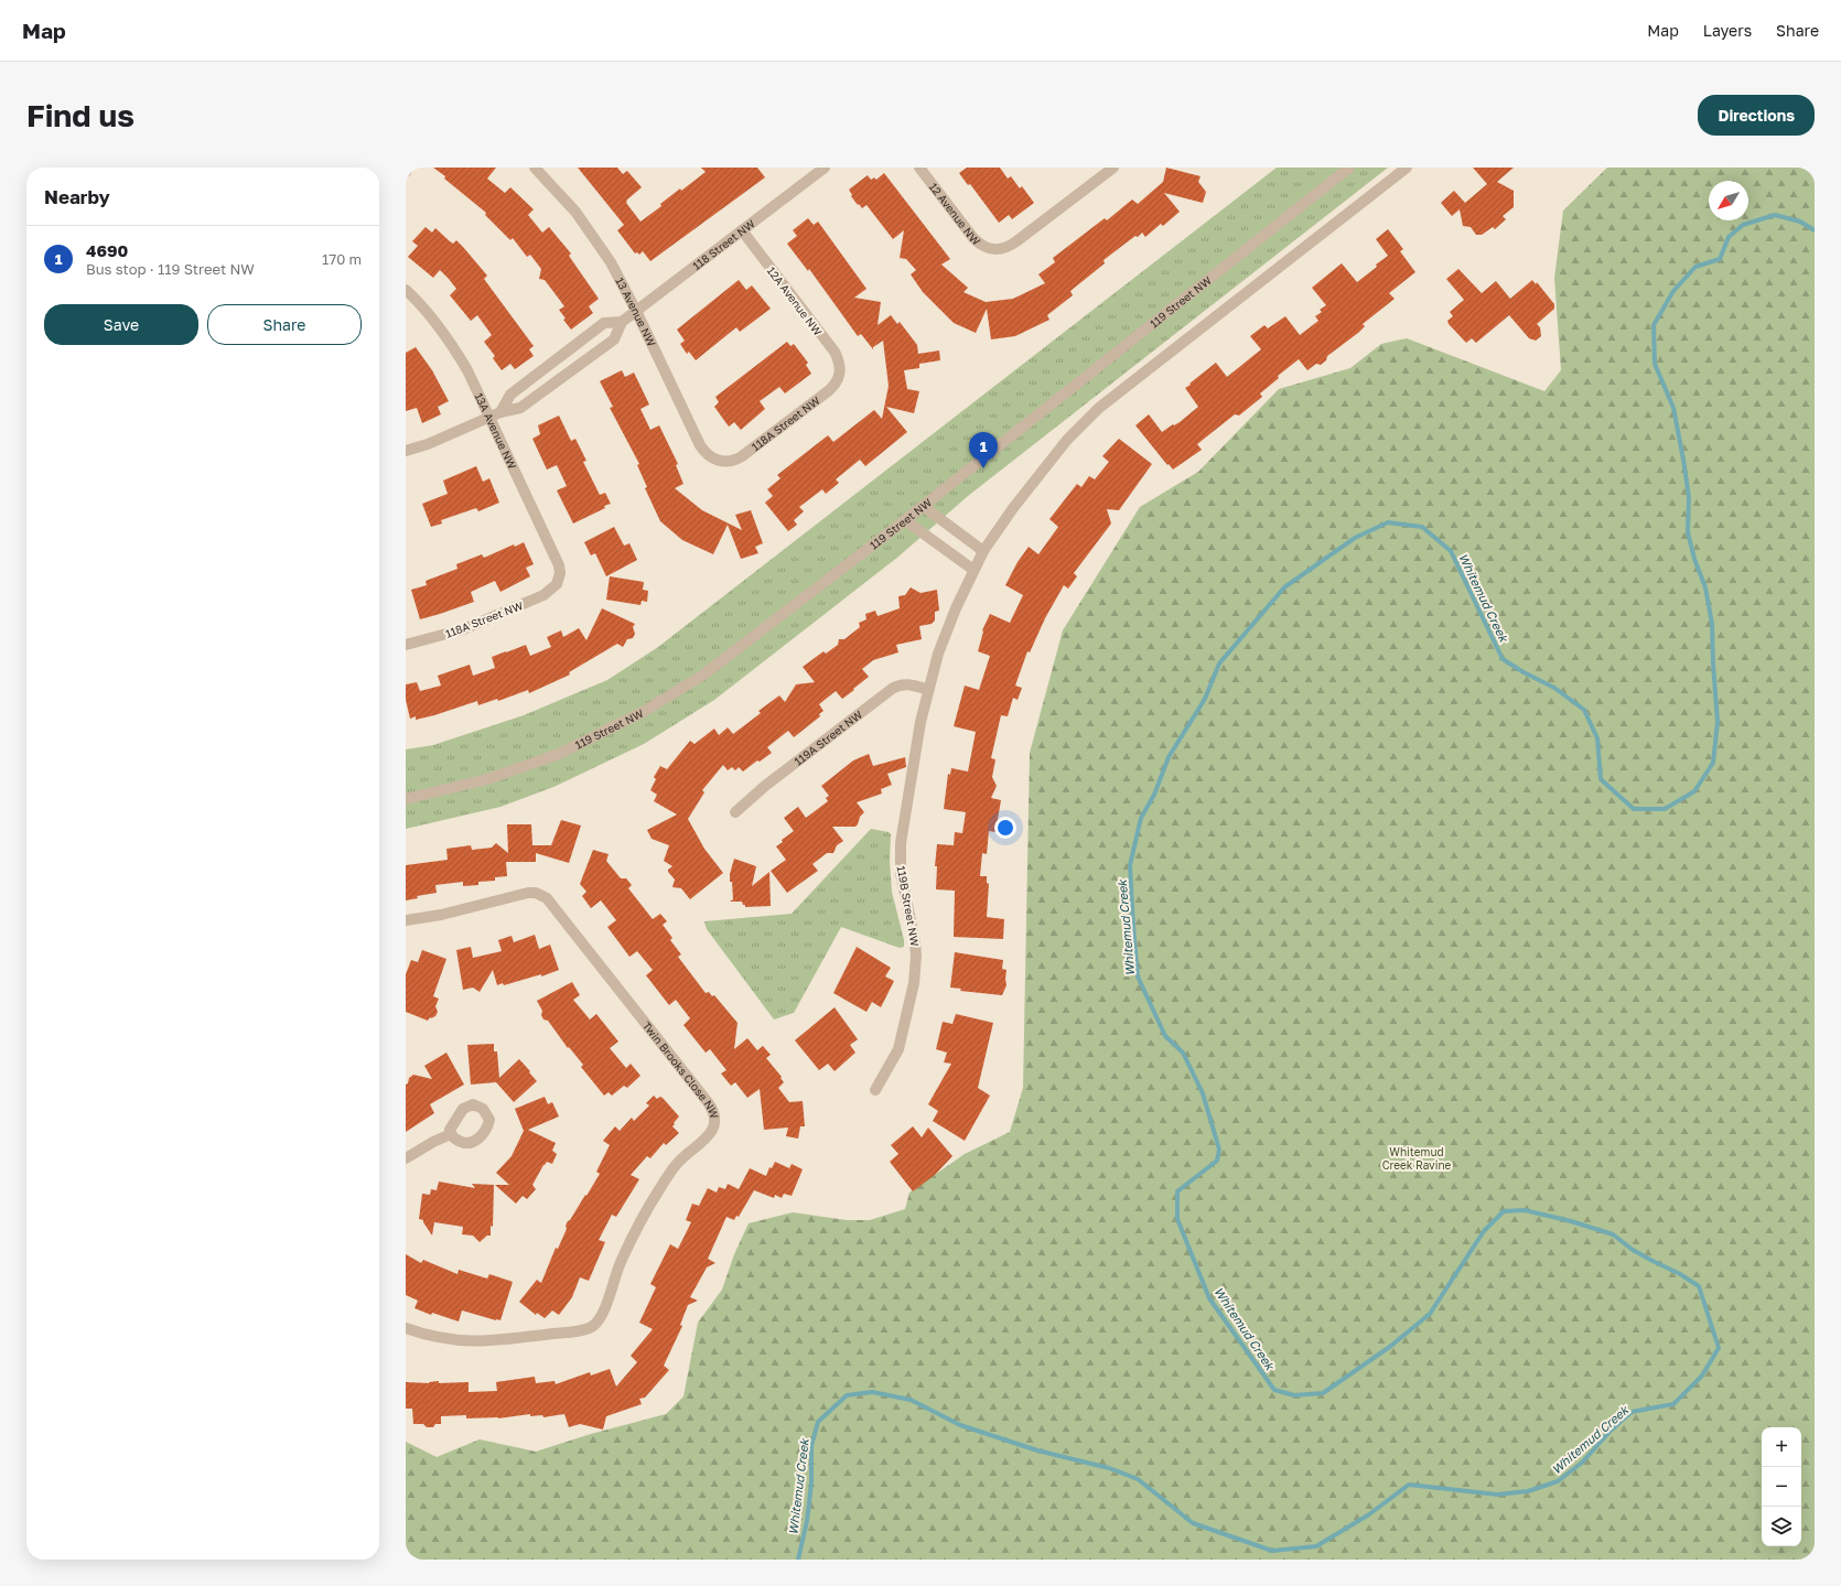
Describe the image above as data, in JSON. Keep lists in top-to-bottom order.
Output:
{
  "streets": {
    "street": [
      "12 Avenue NW",
      "118 Street NW",
      "12A Avenue NW",
      "119 Street NW",
      "13 Avenue NW",
      "118A Street NW",
      "13A Avenue NW",
      "119A Street NW",
      "119B Street NW",
      "Twin Brooks Close NW"
    ]
  },
  "crossings": [
    ["118 Street NW", "12A Avenue NW"],
    ["118 Street NW", "13 Avenue NW"],
    ["118 Street NW", "13A Avenue NW"],
    ["12A Avenue NW", "118A Street NW"],
    ["13 Avenue NW", "118A Street NW"],
    ["118A Street NW", "13A Avenue NW"],
    ["119A Street NW", "119B Street NW"]
  ],
  "water": ["Whitemud Creek"],
  "parks": ["Whitemud Creek Ravine"],
  "north": "bottom left",
  "page": {
    "header": "Map",
    "nav": ["Map", "Layers", "Share"],
    "buttons": [
      "Directions",
      ["Save", "Share"]
    ],
    "title": "Find us",
    "heading": "Nearby",
    "list": [
      {
        "mark": "1",
        "name": "4690",
        "note": "Bus stop · 119 Street NW",
        "value": "170 m"
      }
    ],
    "pins": "1",
    "map_buttons": ["+", "−"]
  }
}
